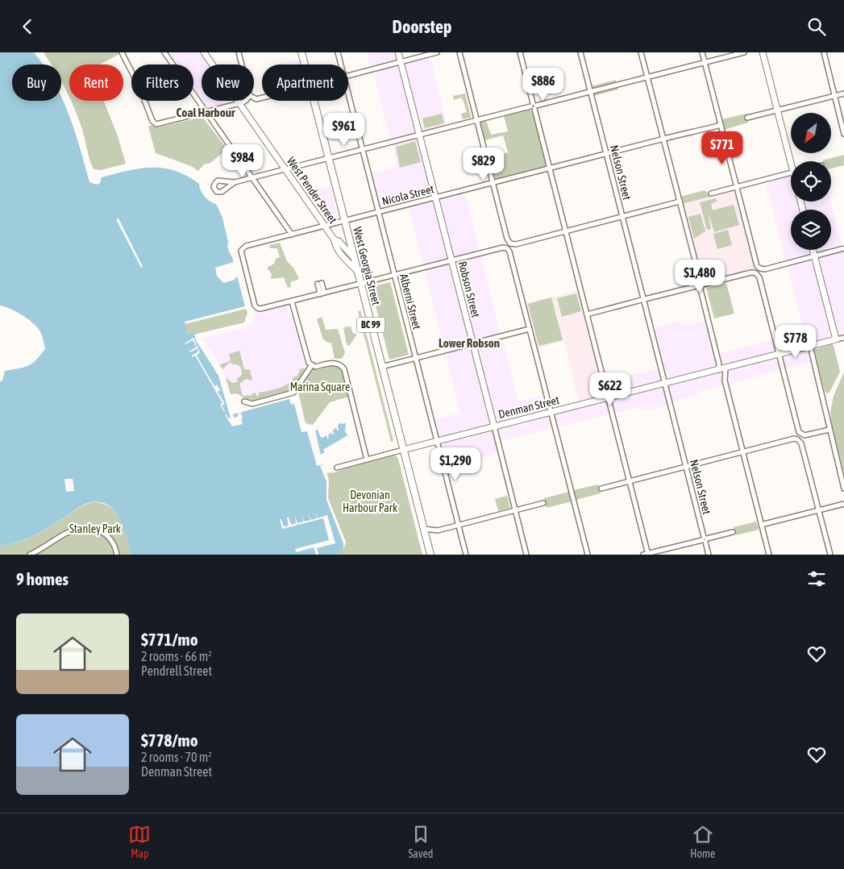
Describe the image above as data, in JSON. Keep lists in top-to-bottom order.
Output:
{
  "streets": {
    "highway": ["West Georgia Street", "BC 99"],
    "main road": ["West Pender Street", "Robson Street", "Denman Street"],
    "street": ["Nelson Street", "Nicola Street", "Alberni Street"]
  },
  "crossings": [
    ["Nelson Street", "Nicola Street"],
    ["Nelson Street", "Denman Street"],
    ["West Pender Street", "Nicola Street"],
    ["West Pender Street", "West Georgia Street"],
    ["Nicola Street", "West Georgia Street"],
    ["Nicola Street", "Robson Street"],
    ["Nicola Street", "Alberni Street"],
    ["West Georgia Street", "Denman Street"],
    ["Robson Street", "Denman Street"],
    ["Alberni Street", "Denman Street"]
  ],
  "districts": ["Coal Harbour", "Lower Robson"],
  "parks": ["Marina Square", "Devonian Harbour Park", "Stanley Park"],
  "north": "bottom left",
  "page": {
    "header": "Doorstep",
    "chip": [
      "Buy",
      "Rent",
      "Filters",
      "New",
      "Apartment"
    ],
    "price": [
      "$886",
      "$961",
      "$771",
      "$984",
      "$829",
      "$1,480",
      "$778",
      "$622",
      "$1,290"
    ],
    "heading": "9 homes",
    "list": [
      {
        "name": "$771/mo",
        "note": "2 rooms · 66 m² · Pendrell Street"
      },
      {
        "name": "$778/mo",
        "note": "2 rooms · 70 m² · Denman Street"
      }
    ],
    "tabs": ["Map", "Saved", "Home"]
  }
}
